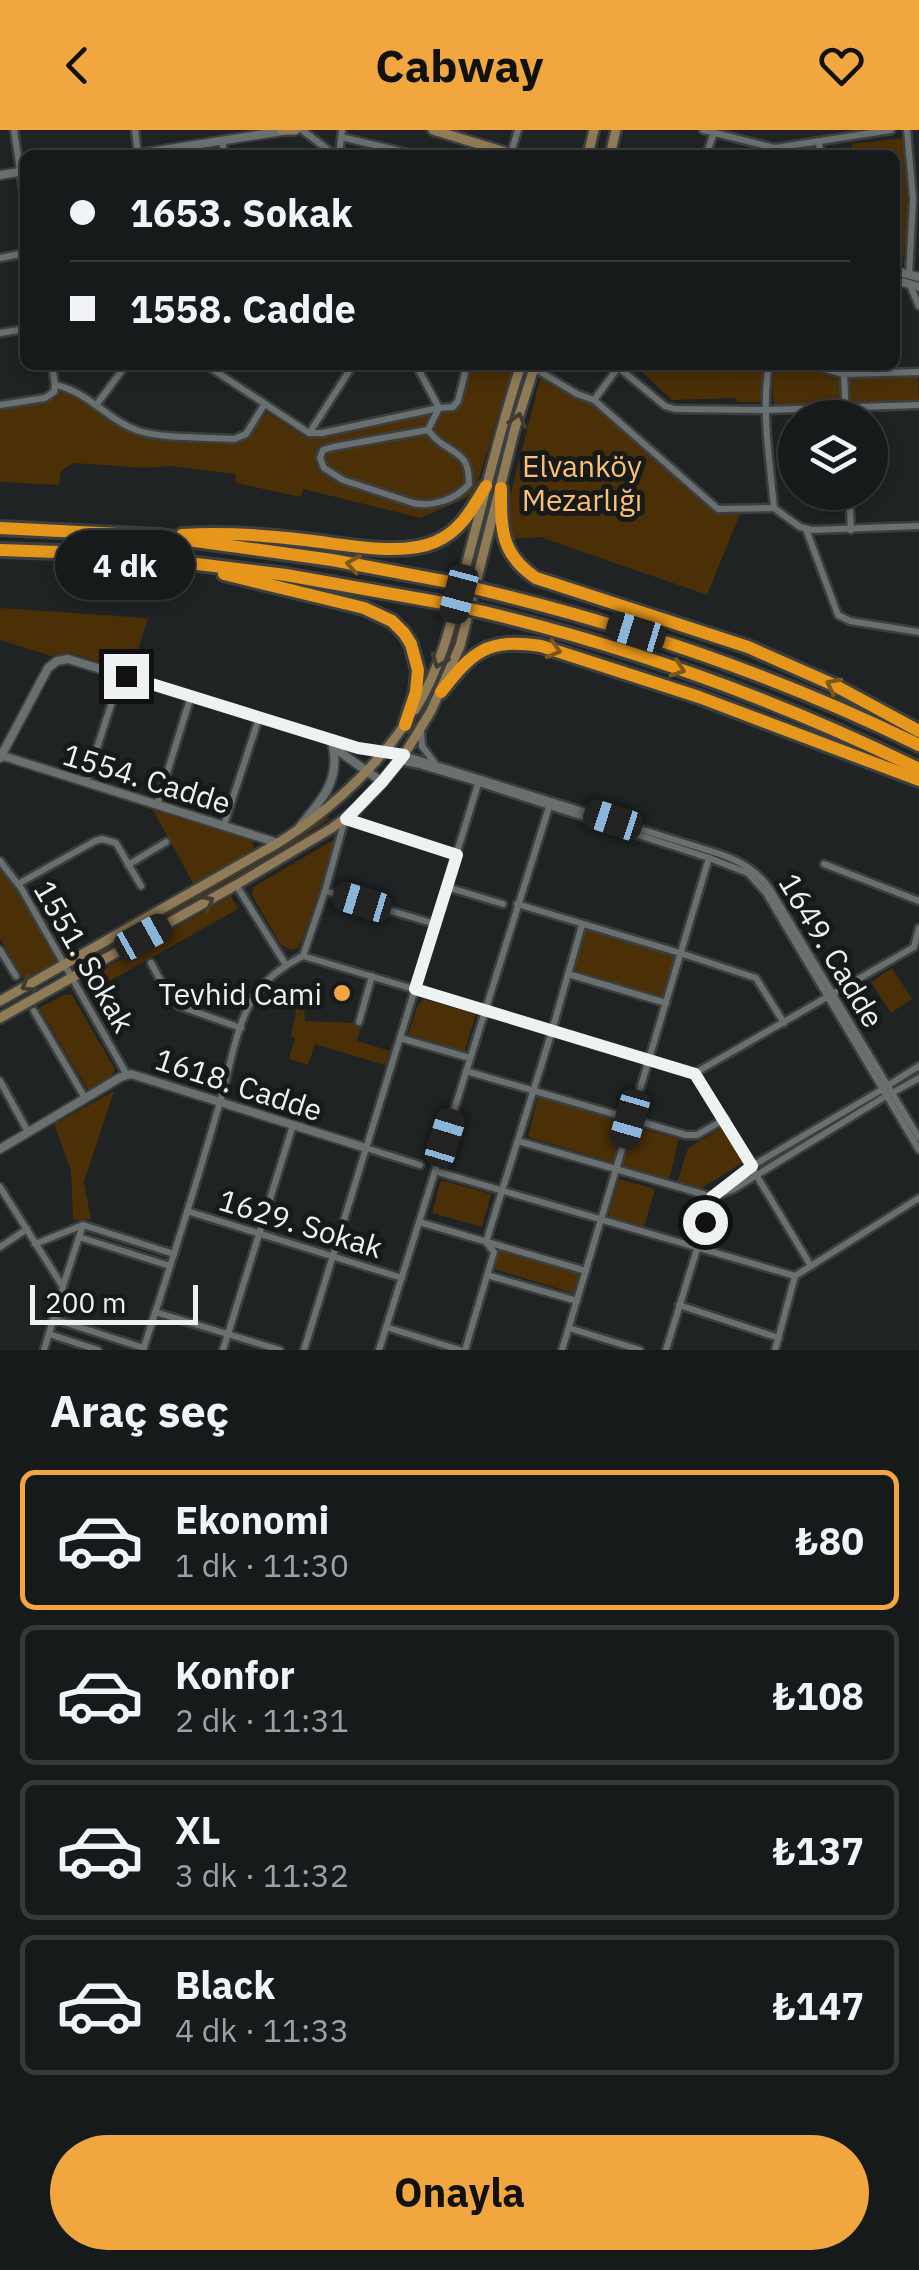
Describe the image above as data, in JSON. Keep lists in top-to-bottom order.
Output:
{
  "streets": {
    "street": [
      "1554. Cadde",
      "1649. Cadde",
      "1551. Sokak",
      "1618. Cadde",
      "1629. Sokak"
    ]
  },
  "crossings": [
    ["1551. Sokak", "1618. Cadde"]
  ],
  "parks": ["Elvanköy Mezarlığı"],
  "places": ["Tevhid Cami"],
  "scale_bar": "200 m",
  "page": {
    "header": "Cabway",
    "banner": ["1653. Sokak", "1558. Cadde"],
    "bubble": "4 dk",
    "scale": "200 m",
    "heading": "Araç seç",
    "list": [
      {
        "name": "Ekonomi",
        "note": "1 dk · 11:30",
        "value": "₺80"
      },
      {
        "name": "Konfor",
        "note": "2 dk · 11:31",
        "value": "₺108"
      },
      {
        "name": "XL",
        "note": "3 dk · 11:32",
        "value": "₺137"
      },
      {
        "name": "Black",
        "note": "4 dk · 11:33",
        "value": "₺147"
      }
    ],
    "buttons": "Onayla"
  }
}
